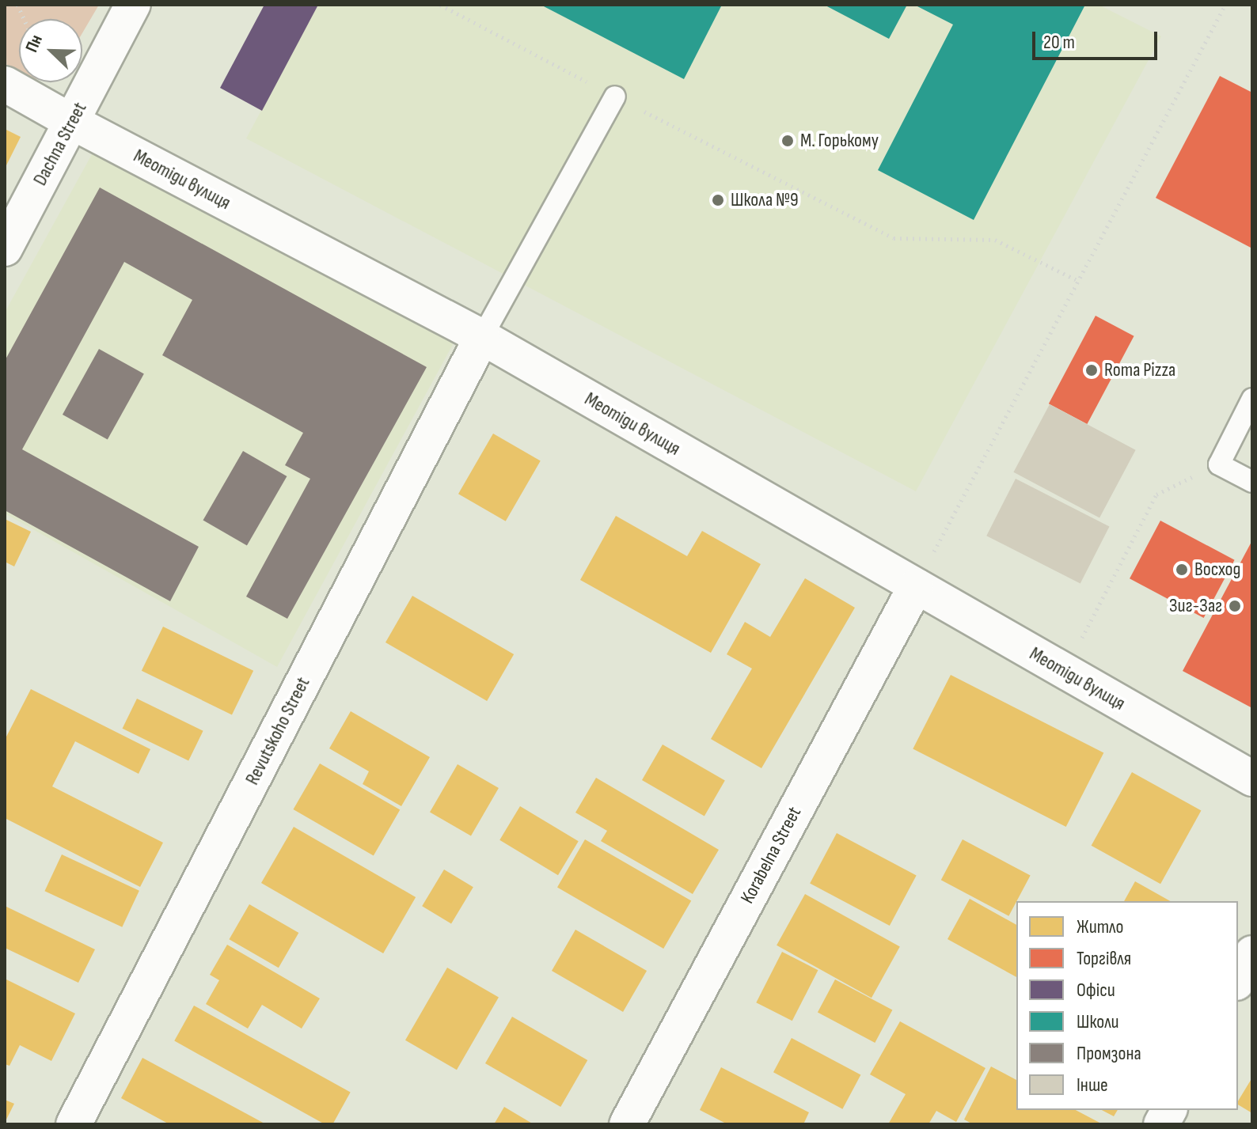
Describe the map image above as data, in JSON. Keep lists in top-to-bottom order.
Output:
{
  "streets": {
    "street": [
      "Dachna Street",
      "Меотіди вулиця",
      "Revutskoho Street",
      "Korabelna Street"
    ]
  },
  "crossings": [
    ["Dachna Street", "Меотіди вулиця"],
    ["Меотіди вулиця", "Revutskoho Street"],
    ["Меотіди вулиця", "Korabelna Street"]
  ],
  "places": [
    "М. Горькому",
    "Школа №9",
    "Roma Pizza",
    "Восход",
    "Зиг-Заг"
  ],
  "legend": [
    "Житло",
    "Торгівля",
    "Офіси",
    "Школи",
    "Промзона",
    "Інше"
  ],
  "scale_bar": "20 m",
  "north": "top left"
}
